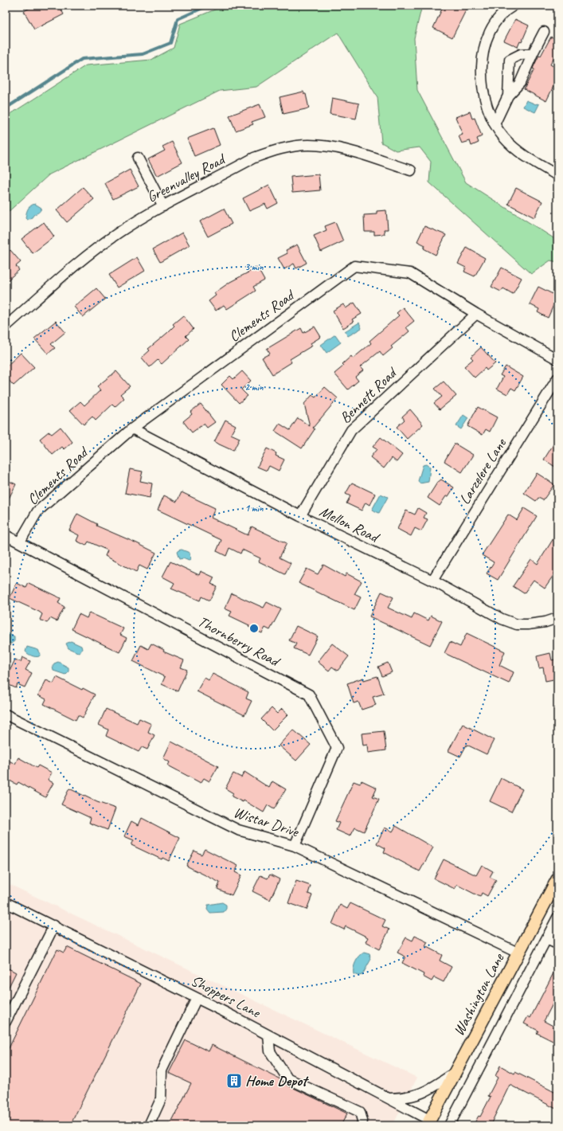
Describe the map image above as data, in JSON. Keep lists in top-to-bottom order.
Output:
{
  "streets": {
    "main road": ["Washington Lane"],
    "street": [
      "Greenvalley Road",
      "Clements Road",
      "Bennett Road",
      "Larzelere Lane",
      "Mellon Road",
      "Thornberry Road",
      "Wistar Drive",
      "Shoppers Lane"
    ]
  },
  "crossings": [
    ["Clements Road", "Bennett Road"],
    ["Clements Road", "Mellon Road"],
    ["Clements Road", "Thornberry Road"],
    ["Bennett Road", "Mellon Road"],
    ["Larzelere Lane", "Mellon Road"],
    ["Thornberry Road", "Wistar Drive"],
    ["Wistar Drive", "Washington Lane"],
    ["Washington Lane", "Shoppers Lane"]
  ],
  "places": {
    "building": ["Home Depot"]
  },
  "rings": ["3 min", "2 min", "1 min"]
}
